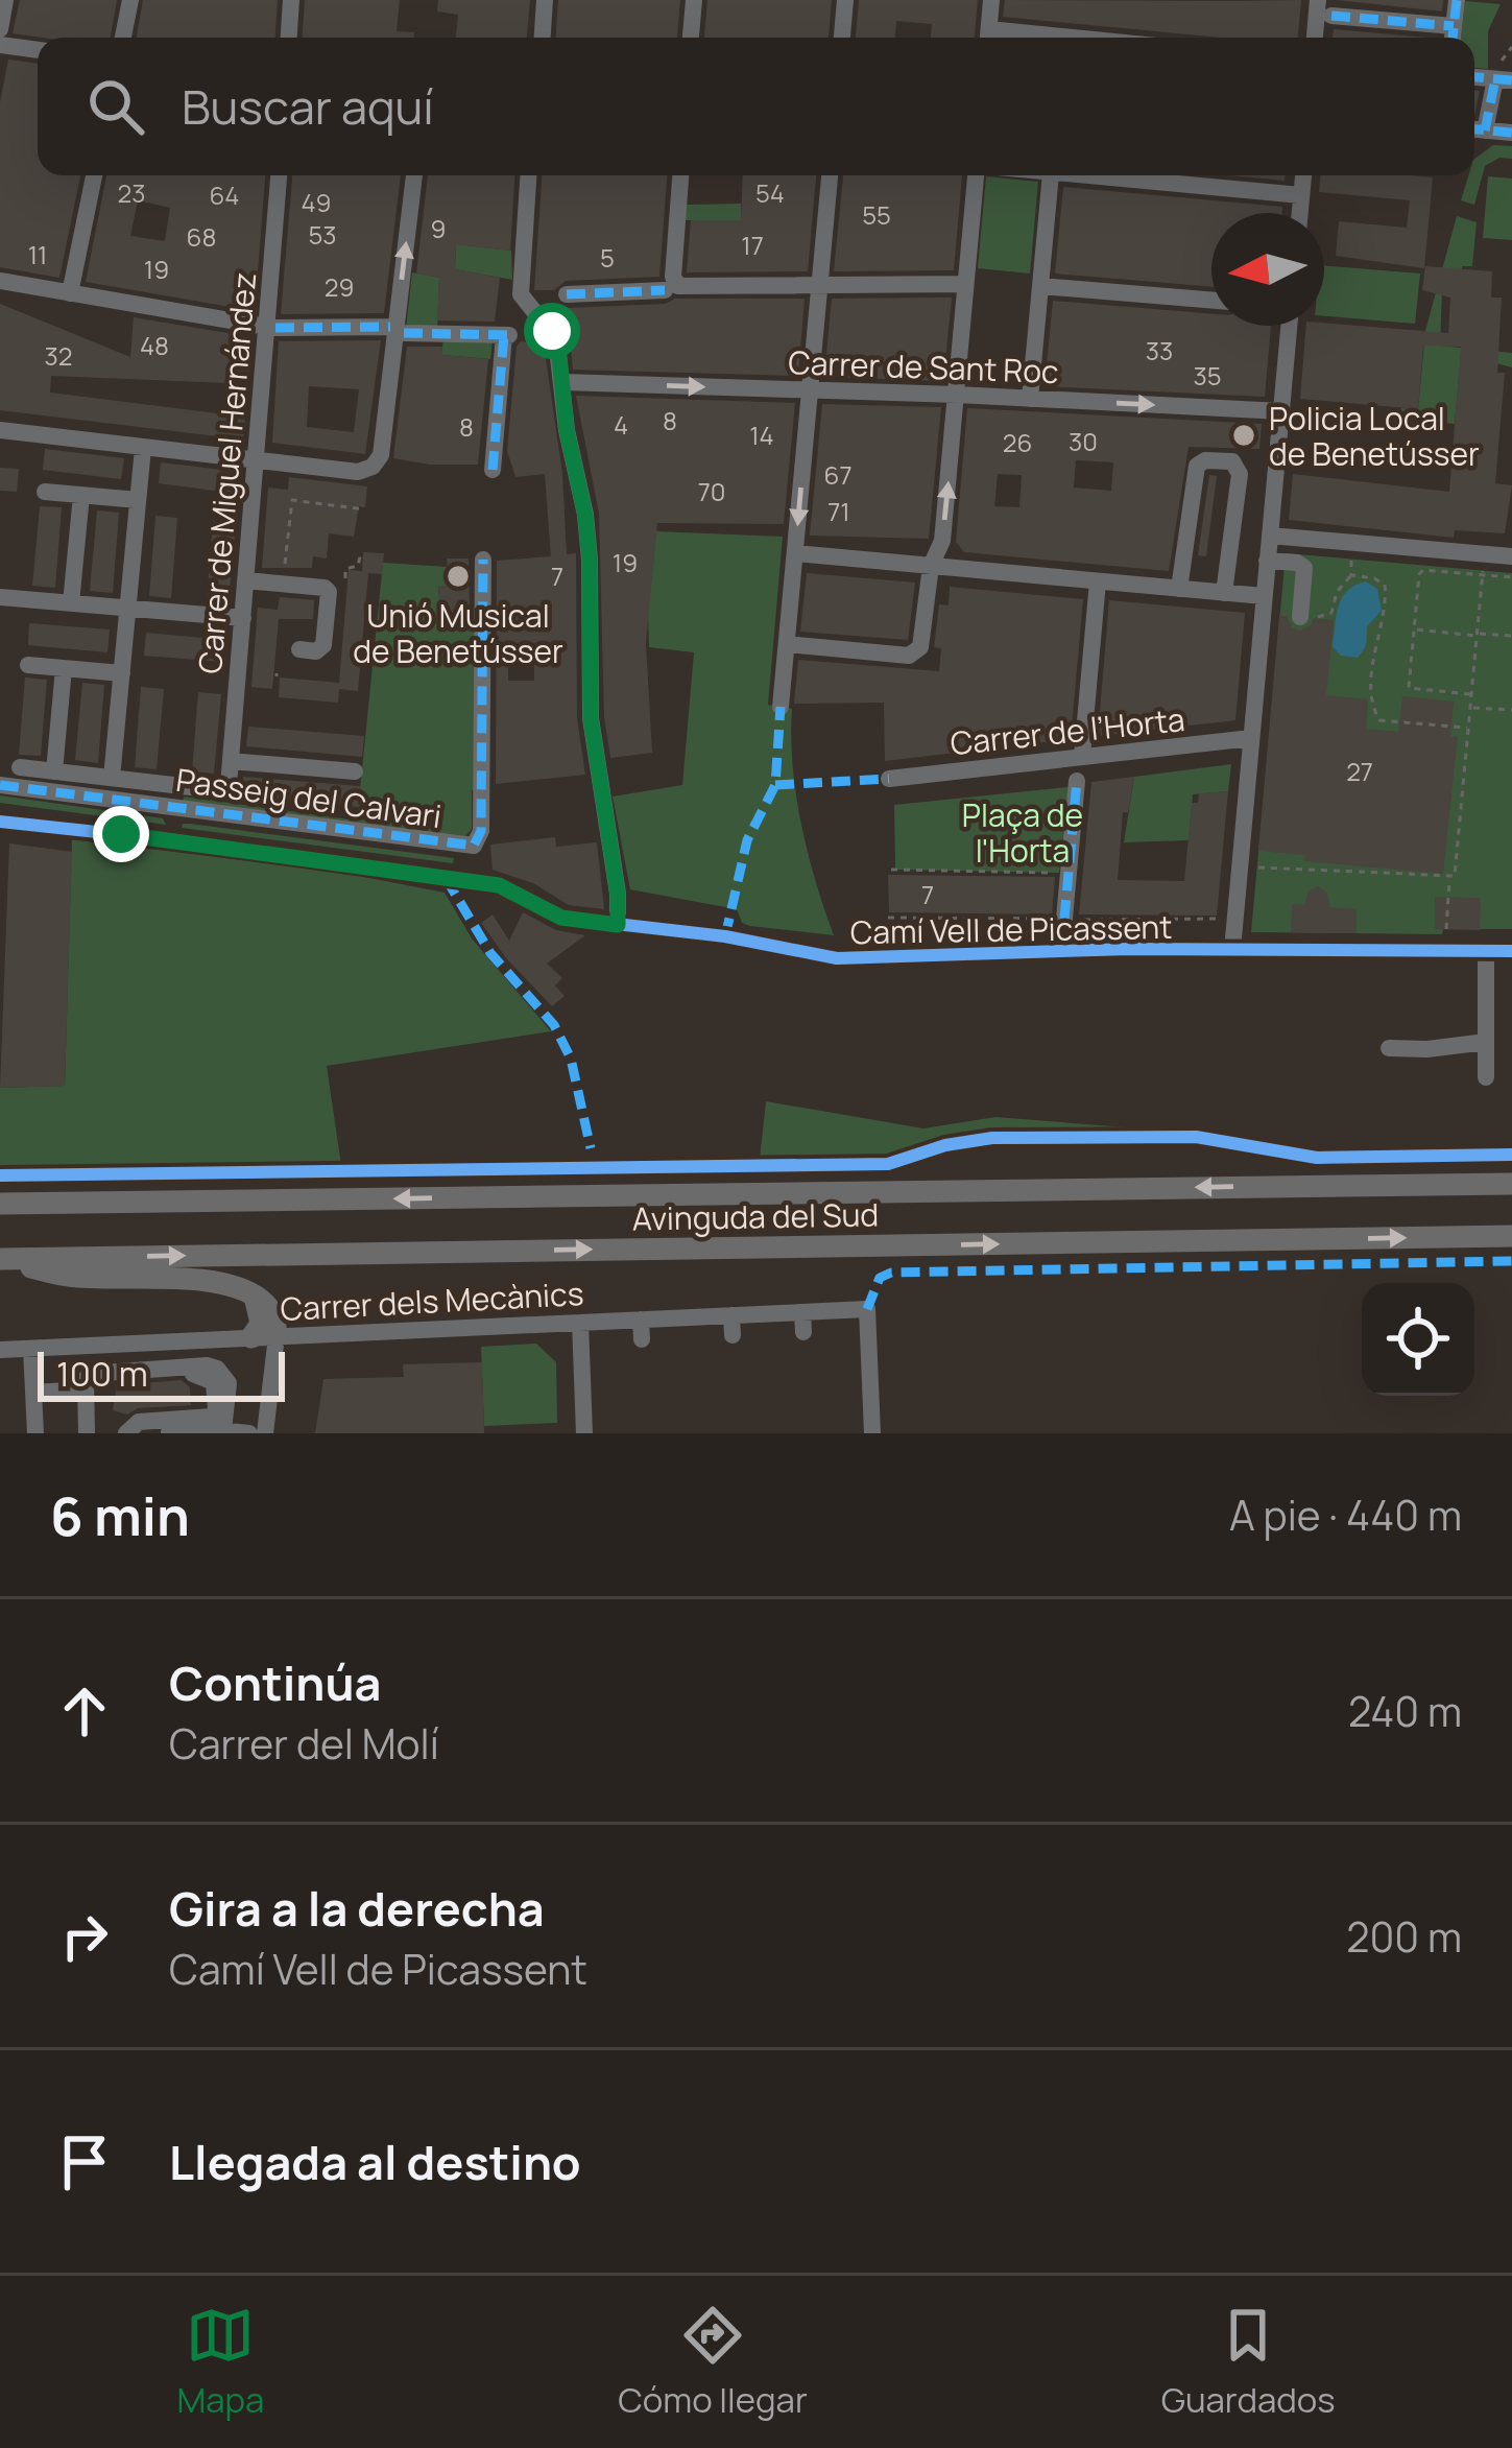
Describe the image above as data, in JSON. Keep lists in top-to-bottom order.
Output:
{
  "streets": {
    "main road": ["Avinguda del Sud"],
    "street": [
      "Carrer de Sant Roc",
      "Carrer de Miguel Hernández",
      "Carrer de l’Horta",
      "Passeig del Calvari",
      "Camí Vell de Picassent",
      "Carrer dels Mecànics"
    ]
  },
  "crossings": [
    ["Carrer de Miguel Hernández", "Passeig del Calvari"]
  ],
  "parks": ["Plaça de l'Horta"],
  "places": ["Policia Local de Benetússer", "Unió Musical de Benetússer"],
  "house_numbers": [
    "23",
    "54",
    "64",
    "49",
    "55",
    "9",
    "53",
    "68",
    "17",
    "11",
    "5",
    "19",
    "29",
    "48",
    "33",
    "32",
    "35",
    "8",
    "4",
    "8",
    "14",
    "30",
    "26",
    "67",
    "70",
    "71",
    "19",
    "7",
    "27",
    "7"
  ],
  "scale_bar": "100 m",
  "north": "left",
  "page": {
    "search": "Buscar aquí",
    "scale": "100 m",
    "heading": ["6 min", "A pie · 440 m"],
    "list": [
      ["Continúa", "Carrer del Molí", "240 m"],
      ["Gira a la derecha", "Camí Vell de Picassent", "200 m"],
      "Llegada al destino"
    ],
    "nav": ["Mapa", "Cómo llegar", "Guardados"]
  }
}
